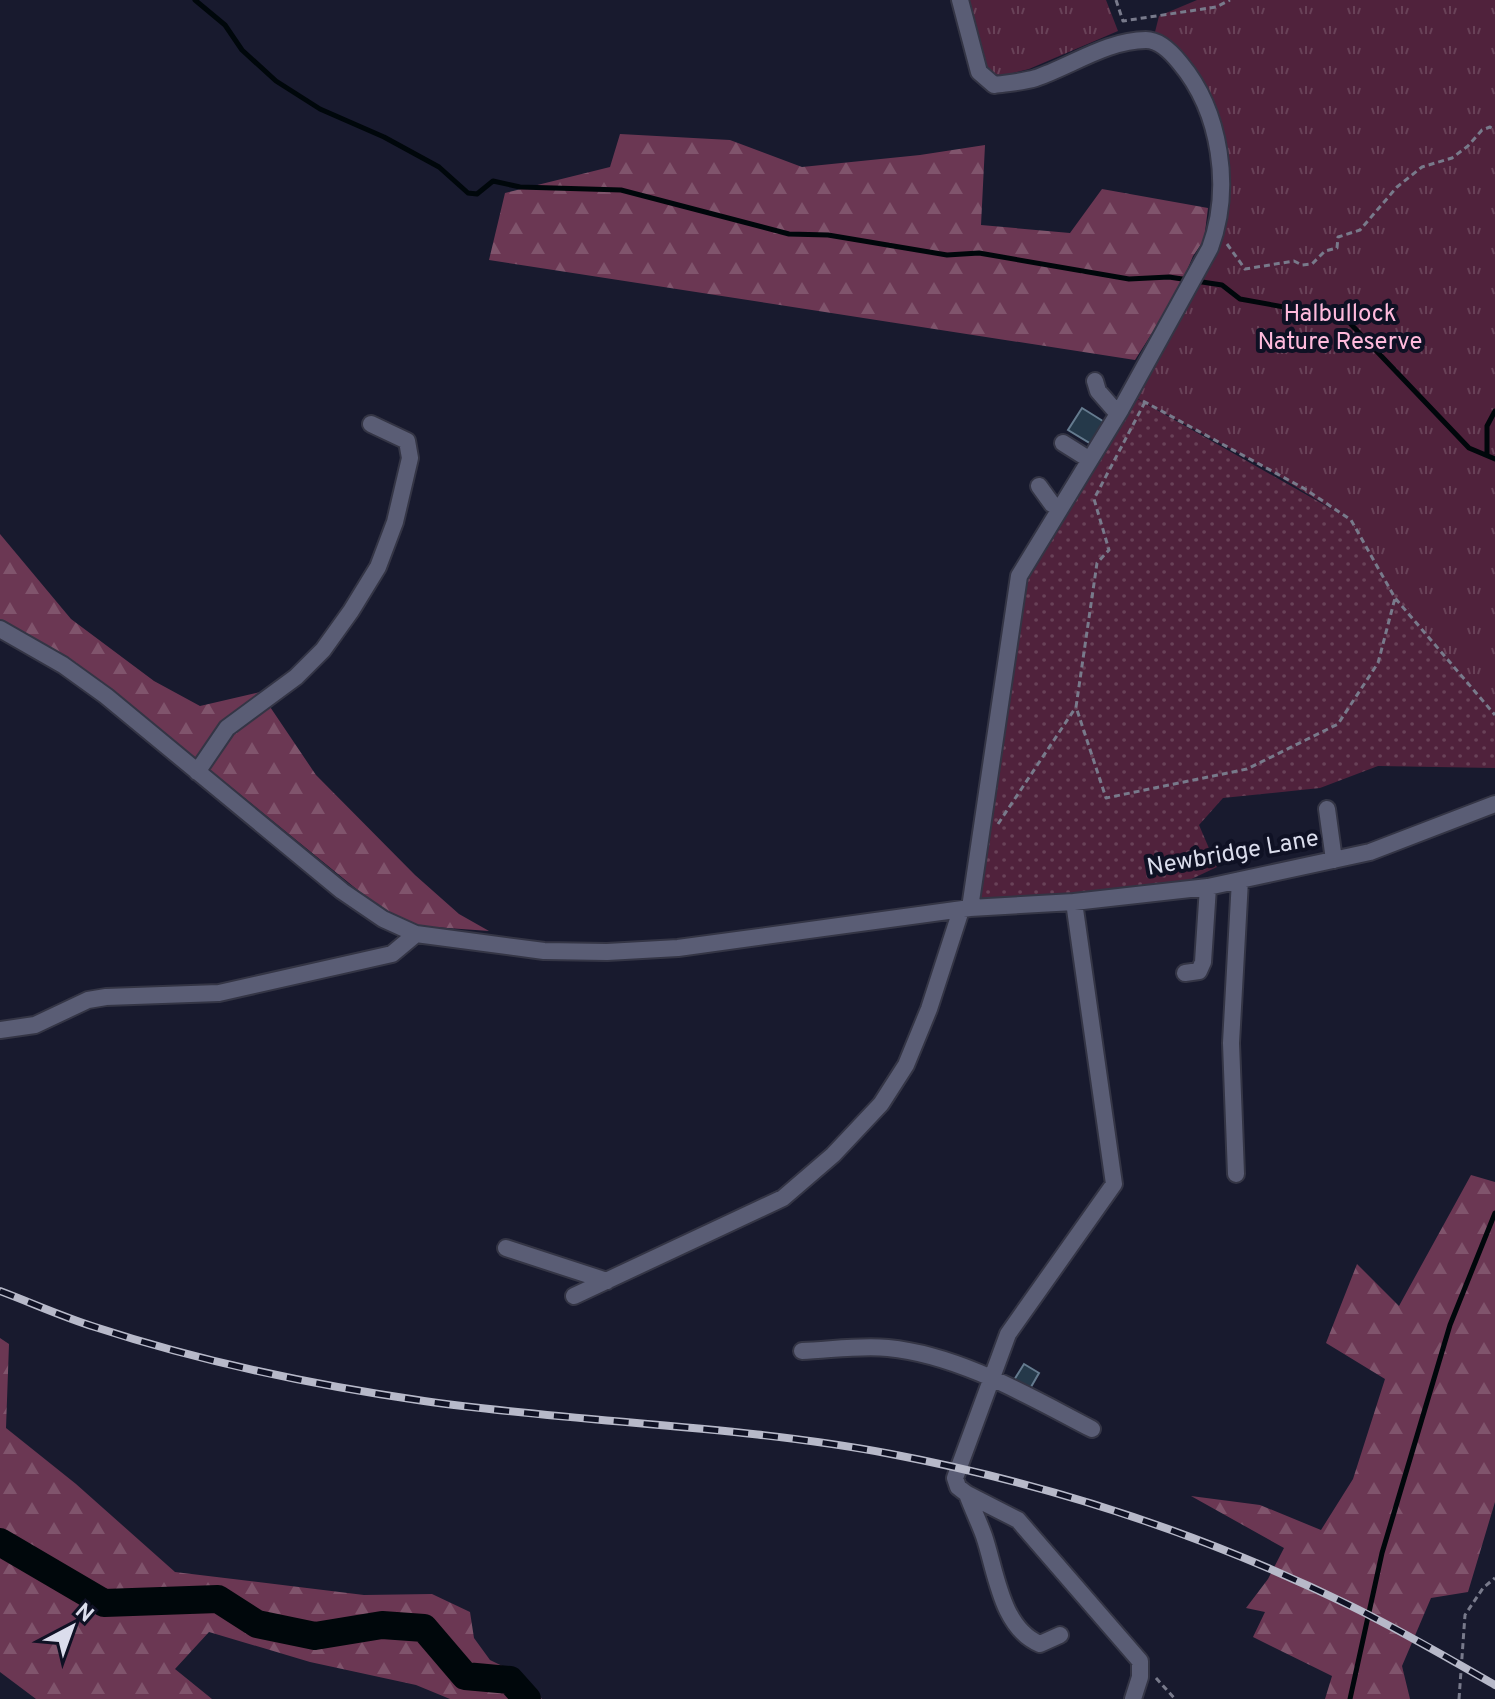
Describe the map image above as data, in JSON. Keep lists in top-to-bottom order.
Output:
{
  "streets": {
    "street": ["Newbridge Lane"]
  },
  "parks": ["Halbullock Nature Reserve"],
  "north": "top right"
}
